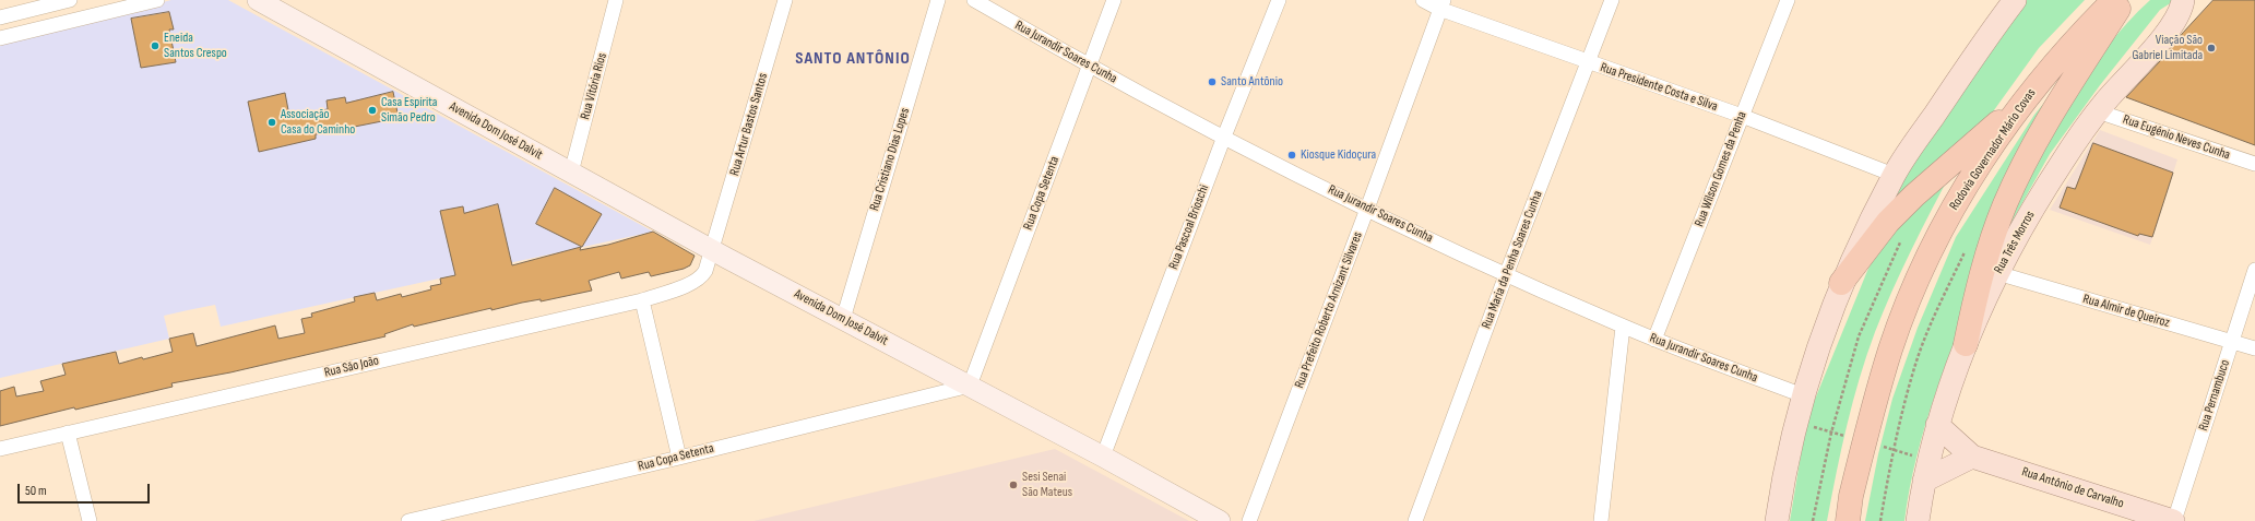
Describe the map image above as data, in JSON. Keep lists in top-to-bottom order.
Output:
{
  "streets": {
    "highway": ["Rodovia Governador Mário Covas"],
    "main road": ["Rua Três Morros", "Rua Antônio de Carvalho"],
    "street": [
      "Rua Jurandir Soares Cunha",
      "Rua Vitória Rios",
      "Rua Presidente Costa e Silva",
      "Rua Artur Bastos Santos",
      "Avenida Dom José Dalvit",
      "Rua Eugênio Neves Cunha",
      "Rua Cristiano Dias Lopes",
      "Rua Wilson Gomes da Penha",
      "Rua Copa Setenta",
      "Rua Pascoal Brioschi",
      "Rua Maria da Penha Soares Cunha",
      "Rua Prefeito Roberto Arnizant Silvares",
      "Rua Almir de Queiroz",
      "Rua São João",
      "Rua Pernambuco"
    ]
  },
  "crossings": [
    ["Rua Jurandir Soares Cunha", "Rua Wilson Gomes da Penha"],
    ["Rua Jurandir Soares Cunha", "Rua Copa Setenta"],
    ["Rua Jurandir Soares Cunha", "Rua Pascoal Brioschi"],
    ["Rua Jurandir Soares Cunha", "Rua Maria da Penha Soares Cunha"],
    ["Rua Jurandir Soares Cunha", "Rua Prefeito Roberto Arnizant Silvares"],
    ["Rua Vitória Rios", "Avenida Dom José Dalvit"],
    ["Rua Presidente Costa e Silva", "Rua Wilson Gomes da Penha"],
    ["Rua Presidente Costa e Silva", "Rua Maria da Penha Soares Cunha"],
    ["Rua Presidente Costa e Silva", "Rua Prefeito Roberto Arnizant Silvares"],
    ["Rua Artur Bastos Santos", "Avenida Dom José Dalvit"],
    ["Rua Artur Bastos Santos", "Rua São João"],
    ["Avenida Dom José Dalvit", "Rua Cristiano Dias Lopes"],
    ["Avenida Dom José Dalvit", "Rua Copa Setenta"],
    ["Avenida Dom José Dalvit", "Rua Pascoal Brioschi"],
    ["Avenida Dom José Dalvit", "Rua São João"],
    ["Rua Eugênio Neves Cunha", "Rua Três Morros"],
    ["Rua Três Morros", "Rua Almir de Queiroz"],
    ["Rua Três Morros", "Rua Antônio de Carvalho"],
    ["Rua Almir de Queiroz", "Rua Pernambuco"],
    ["Rua Pernambuco", "Rua Antônio de Carvalho"]
  ],
  "districts": ["SANTO ANTÔNIO"],
  "places": [
    "Eneida Santos Crespo",
    "Viação São Gabriel Limitada",
    "Santo Antônio",
    "Casa Espírita Simão Pedro",
    "Associação Casa do Caminho",
    "Kiosque Kidoçura",
    "Sesi Senai São Mateus"
  ],
  "scale_bar": "50 m"
}
